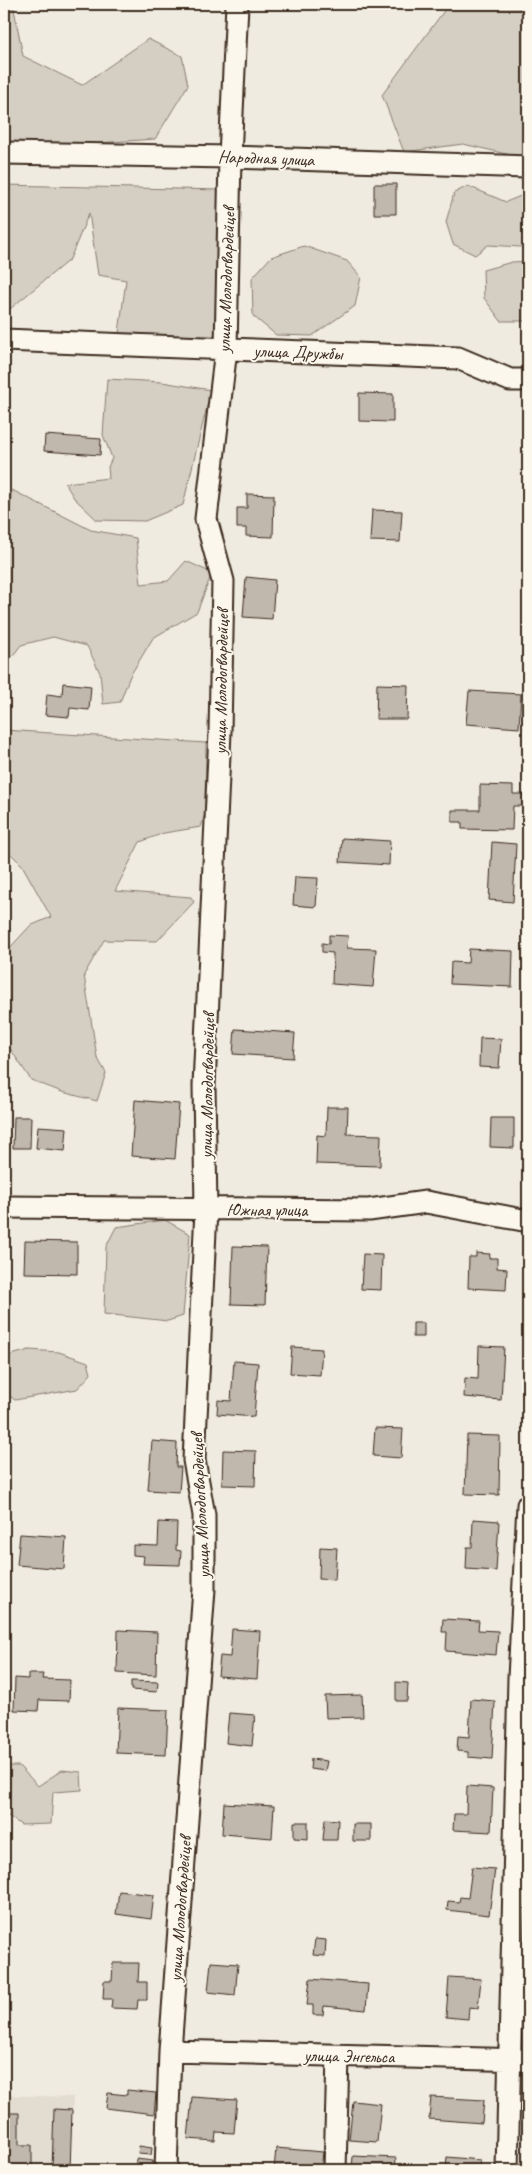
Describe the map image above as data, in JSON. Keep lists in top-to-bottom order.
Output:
{
  "streets": {
    "street": [
      "Народная улица",
      "улица Молодогвардейцев",
      "улица Дружбы",
      "Южная улица",
      "улица Энгельса"
    ]
  },
  "crossings": [
    ["Народная улица", "улица Молодогвардейцев"],
    ["улица Молодогвардейцев", "улица Дружбы"],
    ["улица Молодогвардейцев", "Южная улица"],
    ["улица Молодогвардейцев", "улица Энгельса"]
  ]
}
